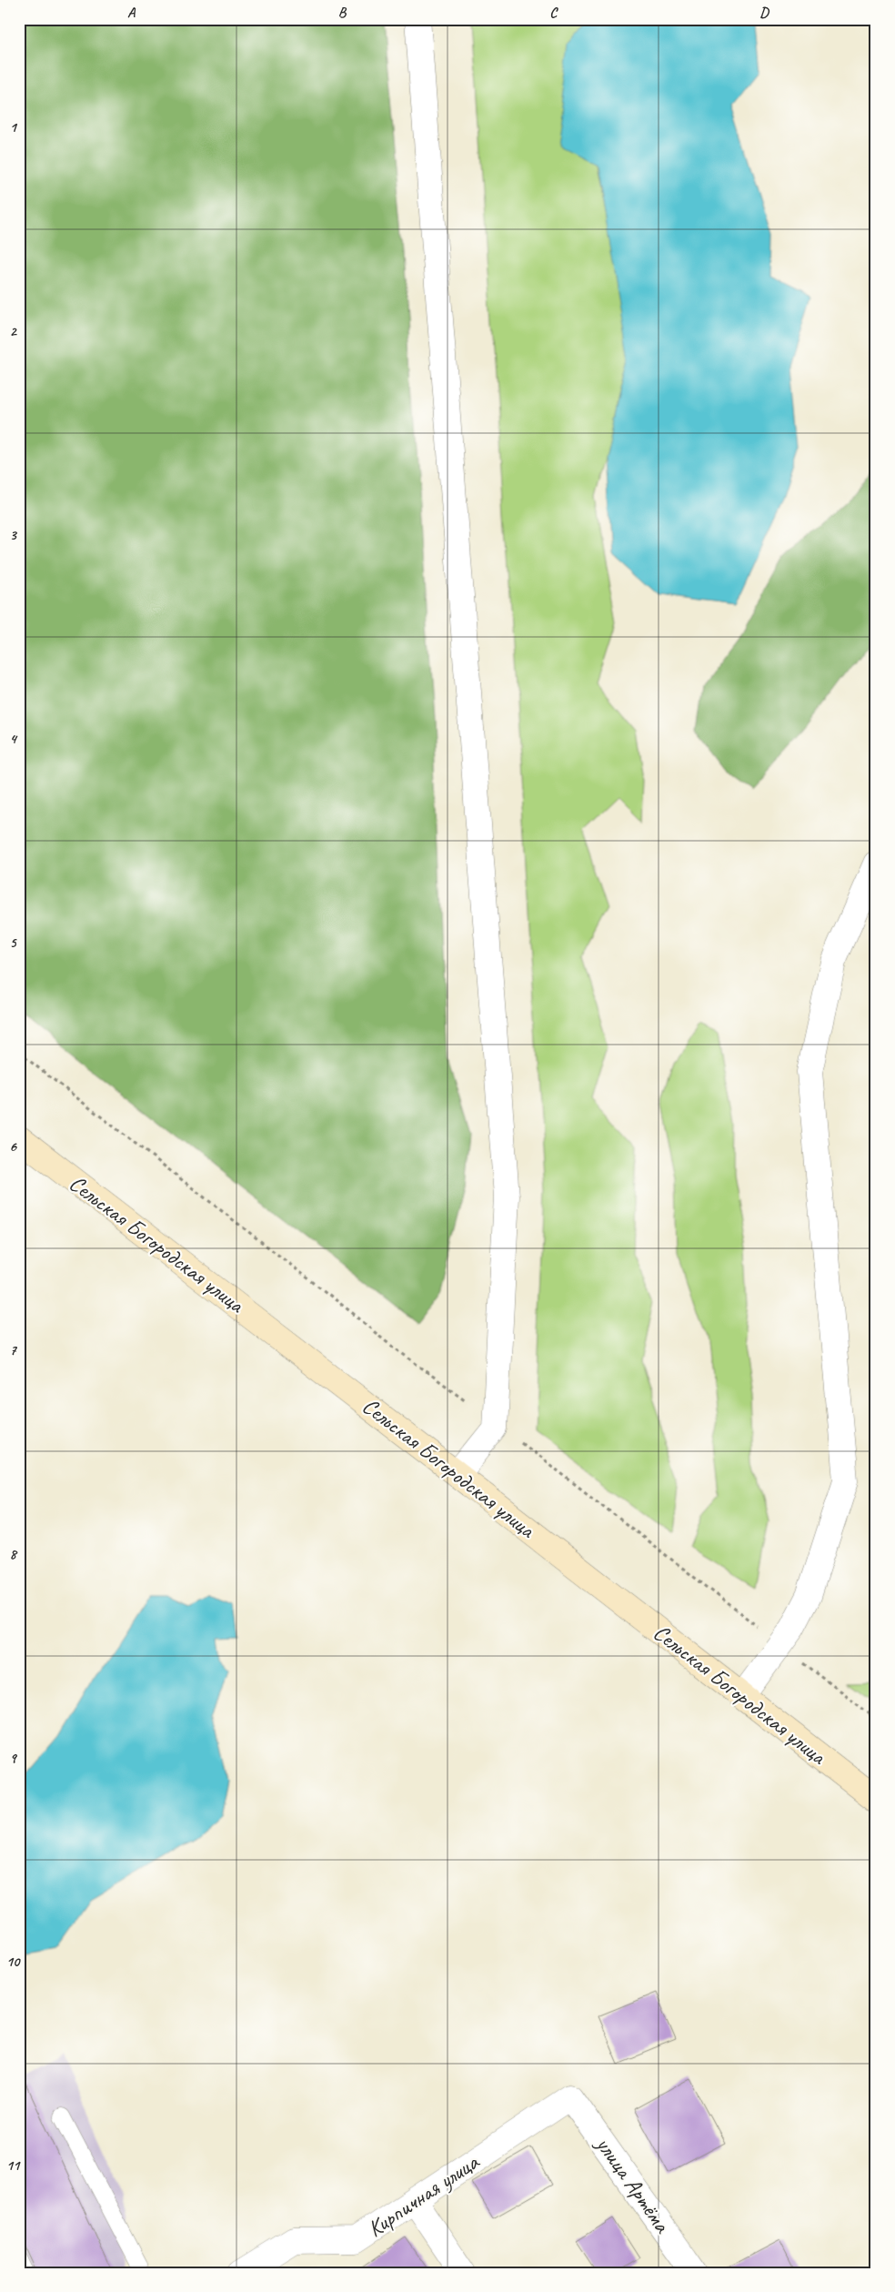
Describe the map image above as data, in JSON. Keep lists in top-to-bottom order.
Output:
{
  "streets": {
    "main road": ["Сельская Богородская улица"],
    "street": ["улица Артёма", "Кирпичная улица"]
  },
  "crossings": [
    ["улица Артёма", "Кирпичная улица"]
  ],
  "grid": {
    "columns": [
      "A",
      "B",
      "C",
      "D"
    ],
    "rows": [
      "1",
      "2",
      "3",
      "4",
      "5",
      "6",
      "7",
      "8",
      "9",
      "10",
      "11"
    ]
  }
}
